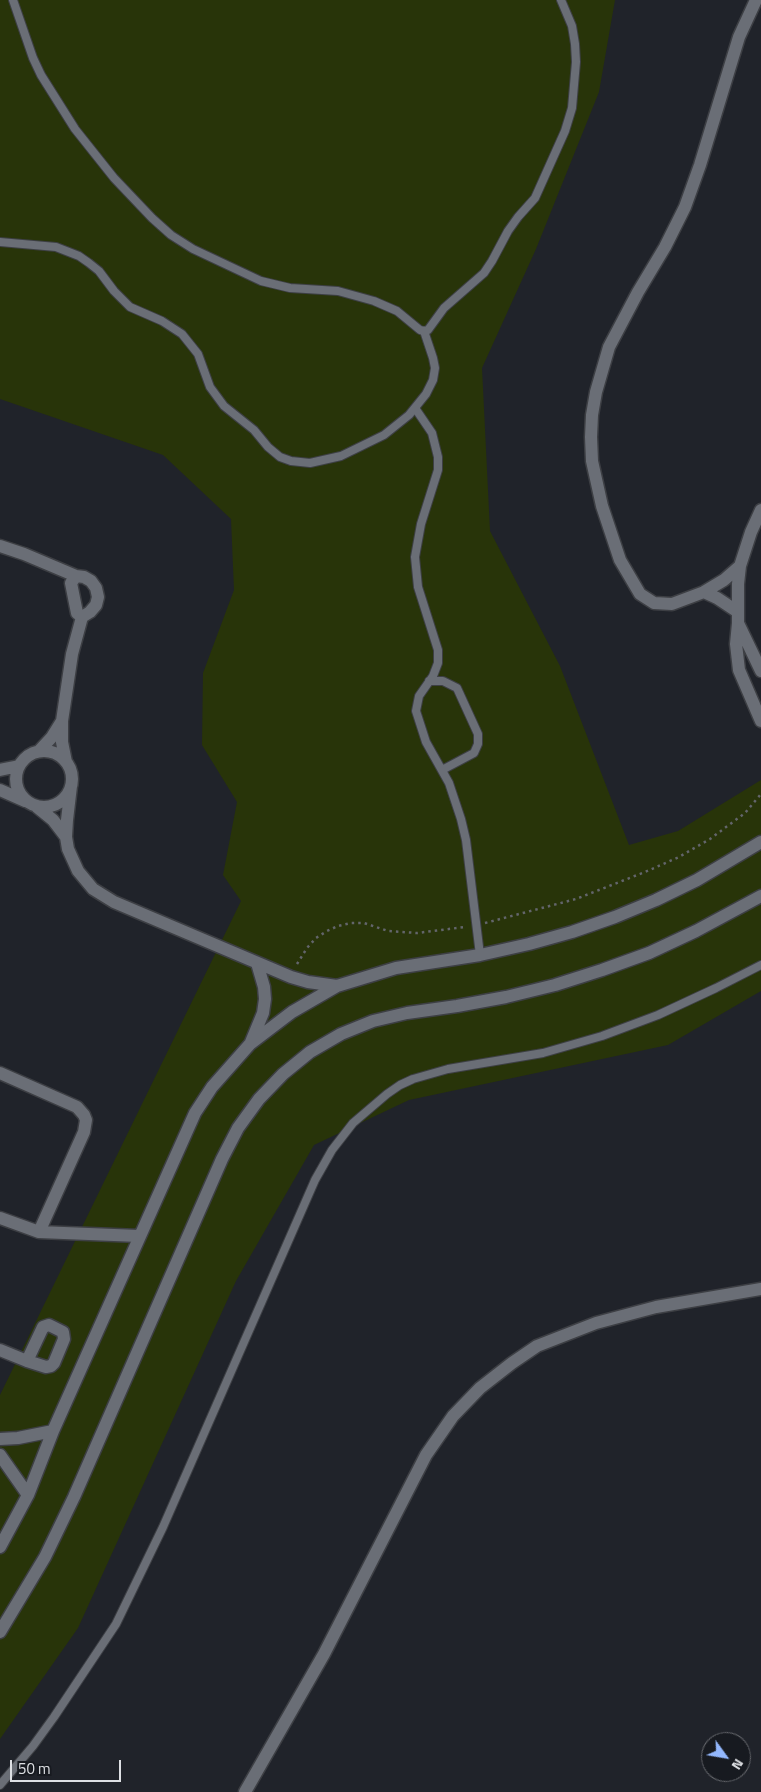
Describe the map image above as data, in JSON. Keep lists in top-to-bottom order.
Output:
{
  "scale_bar": "50 m",
  "north": "bottom right"
}
